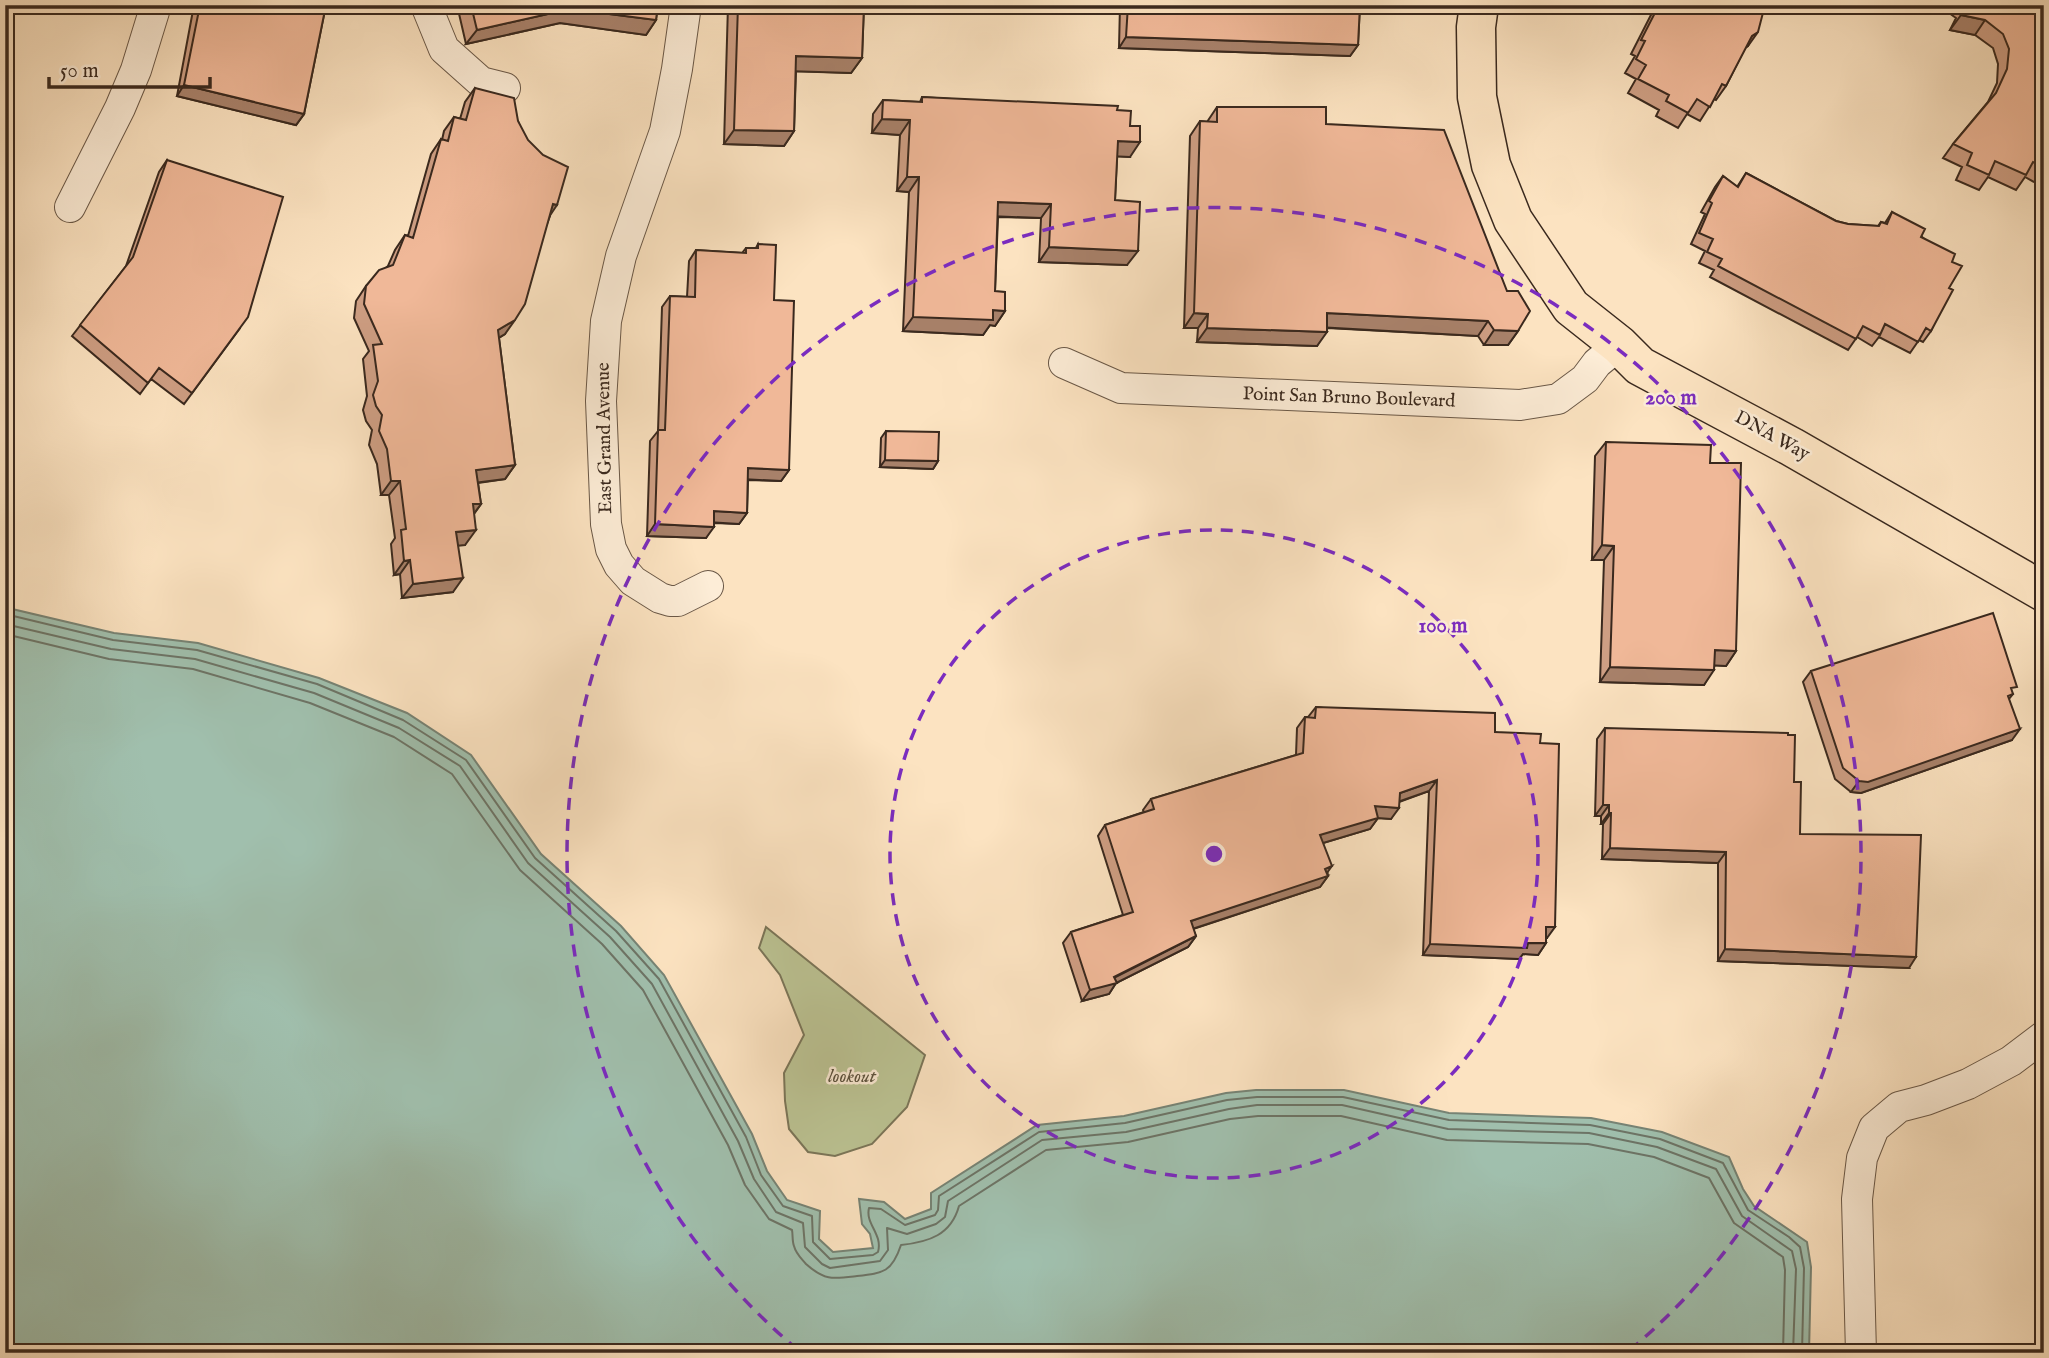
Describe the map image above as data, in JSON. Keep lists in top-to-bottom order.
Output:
{
  "streets": {
    "main road": ["DNA Way"],
    "street": ["Point San Bruno Boulevard", "East Grand Avenue"]
  },
  "crossings": [
    ["Point San Bruno Boulevard", "DNA Way"]
  ],
  "parks": ["lookout"],
  "scale_bar": "50 m",
  "rings": ["200 m", "100 m"]
}
